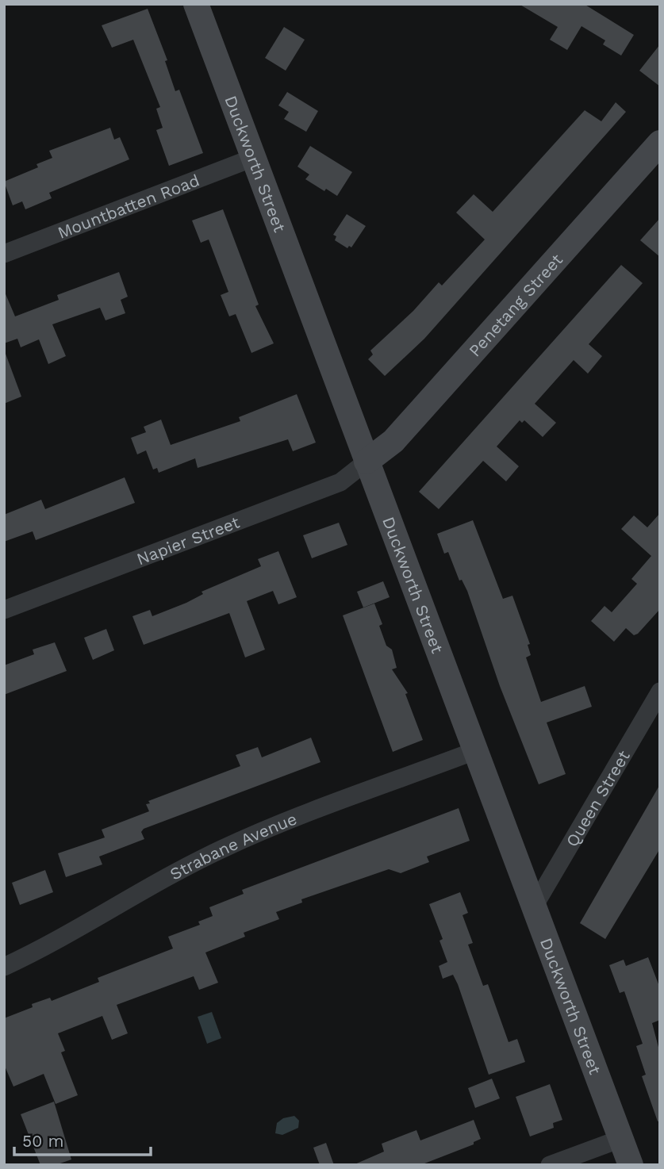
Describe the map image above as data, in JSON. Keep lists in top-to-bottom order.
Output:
{
  "streets": {
    "main road": ["Duckworth Street", "Penetang Street"],
    "street": [
      "Mountbatten Road",
      "Napier Street",
      "Queen Street",
      "Strabane Avenue"
    ]
  },
  "crossings": [
    ["Duckworth Street", "Mountbatten Road"],
    ["Duckworth Street", "Penetang Street"],
    ["Duckworth Street", "Napier Street"],
    ["Duckworth Street", "Queen Street"],
    ["Duckworth Street", "Strabane Avenue"],
    ["Penetang Street", "Napier Street"]
  ],
  "scale_bar": "50 m"
}
